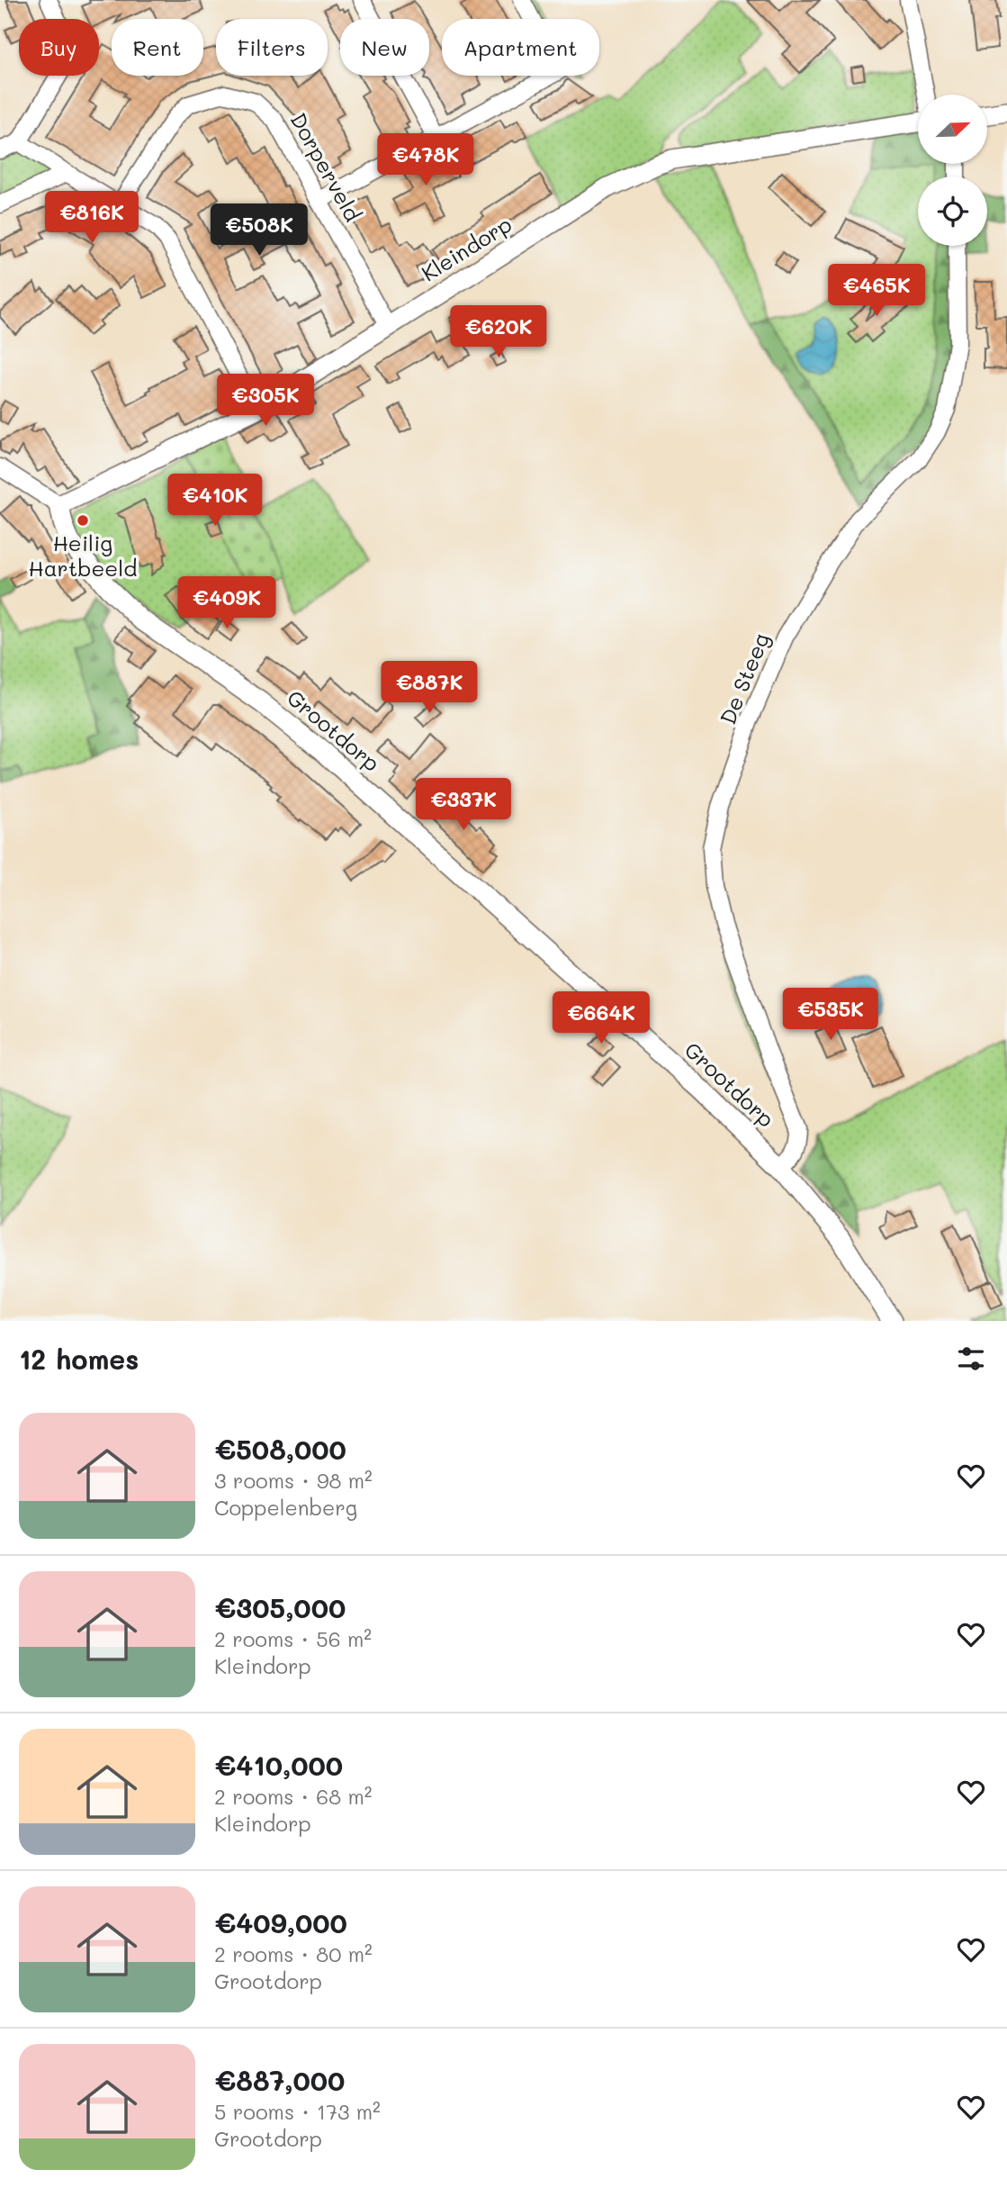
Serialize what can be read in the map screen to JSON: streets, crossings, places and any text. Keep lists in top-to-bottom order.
{
  "streets": {
    "street": [
      "Dorperveld",
      "Kleindorp",
      "De Steeg",
      "Grootdorp"
    ]
  },
  "crossings": [
    ["Dorperveld", "Kleindorp"],
    ["Kleindorp", "Grootdorp"],
    ["De Steeg", "Grootdorp"]
  ],
  "places": ["Heilig Hartbeeld"],
  "north": "top right",
  "page": {
    "chip": [
      "Buy",
      "Rent",
      "Filters",
      "New",
      "Apartment"
    ],
    "price": [
      "€478K",
      "€816K",
      "€508K",
      "€465K",
      "€620K",
      "€305K",
      "€410K",
      "€409K",
      "€887K",
      "€337K",
      "€535K",
      "€664K"
    ],
    "heading": "12 homes",
    "list": [
      {
        "name": "€508,000",
        "note": "3 rooms · 98 m² · Coppelenberg"
      },
      {
        "name": "€305,000",
        "note": "2 rooms · 56 m² · Kleindorp"
      },
      {
        "name": "€410,000",
        "note": "2 rooms · 68 m² · Kleindorp"
      },
      {
        "name": "€409,000",
        "note": "2 rooms · 80 m² · Grootdorp"
      },
      {
        "name": "€887,000",
        "note": "5 rooms · 173 m² · Grootdorp"
      }
    ]
  }
}
